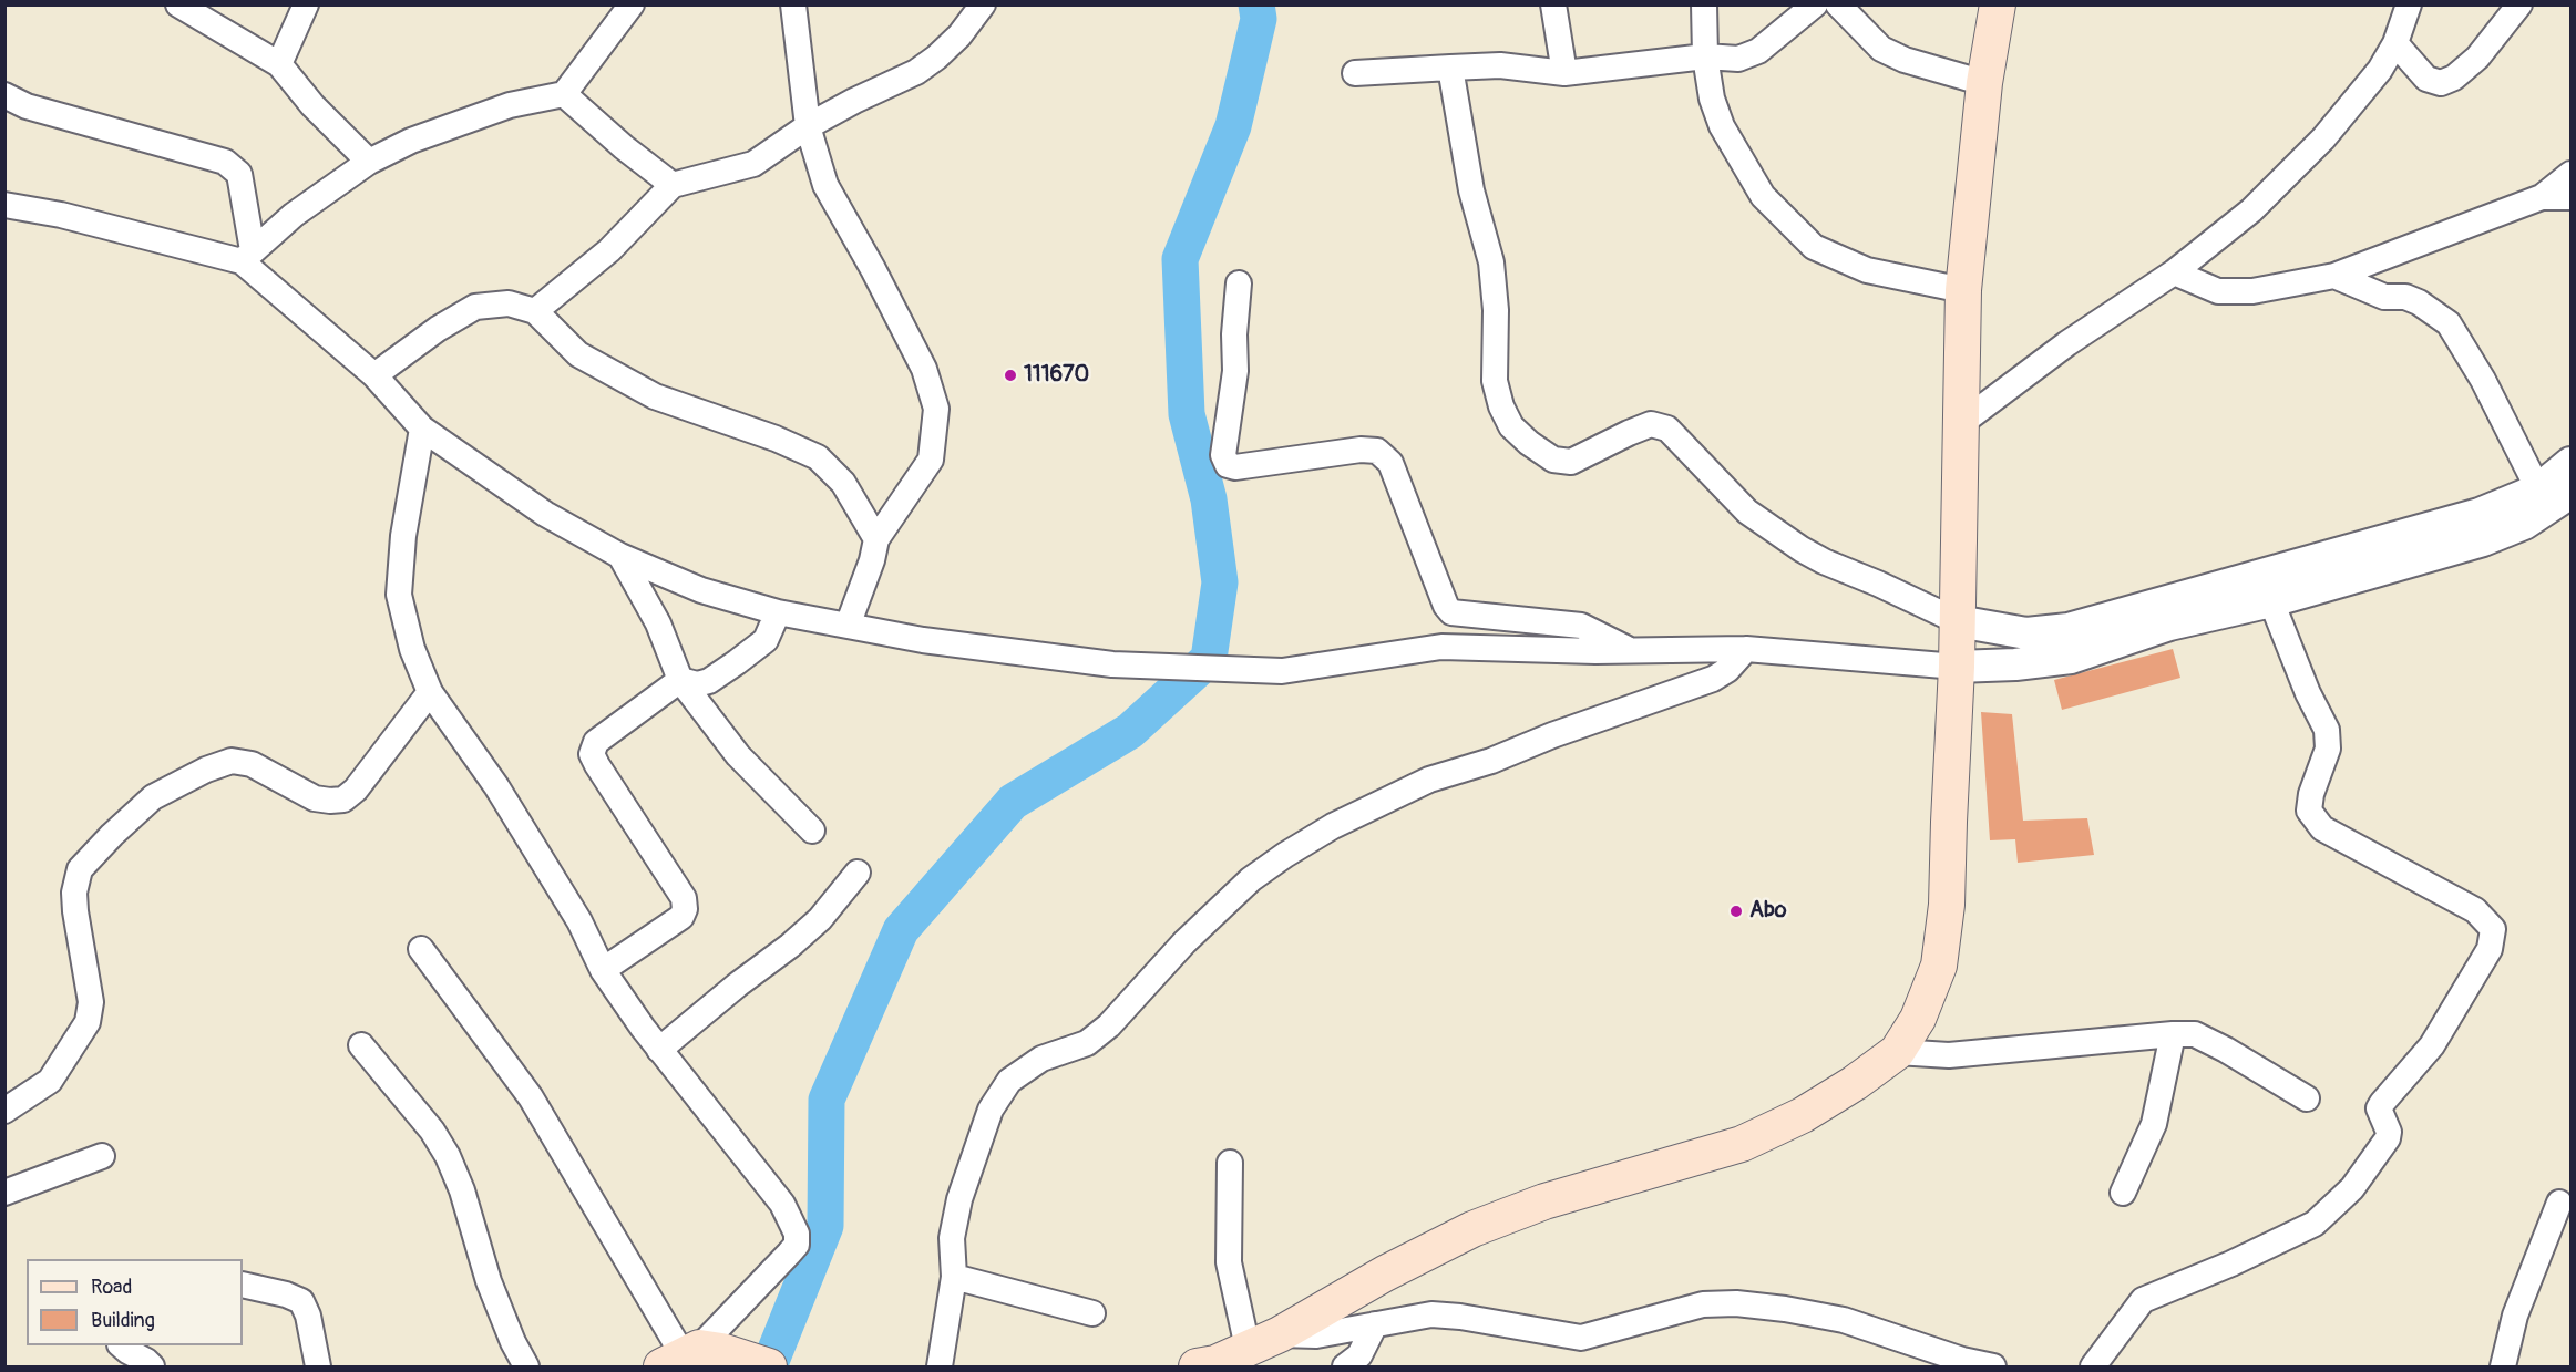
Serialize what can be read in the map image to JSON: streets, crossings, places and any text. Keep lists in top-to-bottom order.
{
  "places": ["111670", "Abo"],
  "legend": ["Road", "Building"]
}
